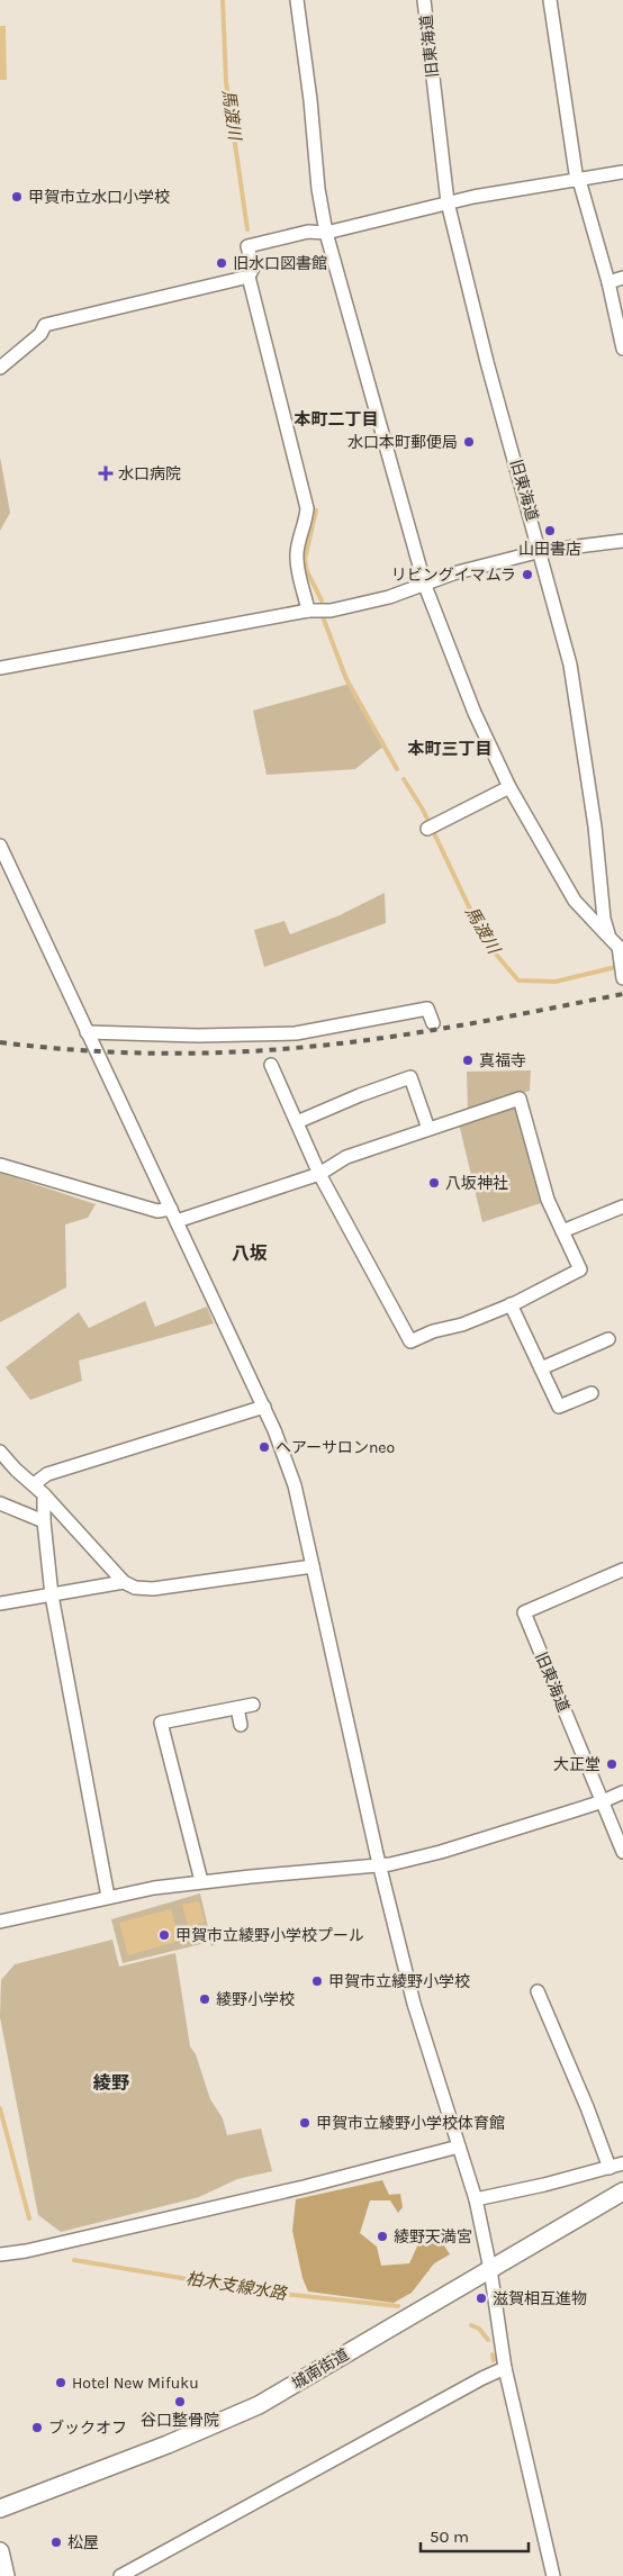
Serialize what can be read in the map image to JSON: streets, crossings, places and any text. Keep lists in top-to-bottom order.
{
  "streets": {
    "street": ["旧東海道", "城南街道"]
  },
  "districts": [
    "本町二丁目",
    "本町三丁目",
    "八坂",
    "綾野"
  ],
  "water": ["馬渡川", "柏木支線水路"],
  "places": {
    "other": [
      "甲賀市立水口小学校",
      "旧水口図書館",
      "水口本町郵便局",
      "山田書店",
      "リビングイマムラ",
      "真福寺",
      "八坂神社",
      "ヘアーサロンneo",
      "大正堂",
      "甲賀市立綾野小学校プール",
      "甲賀市立綾野小学校",
      "綾野小学校",
      "甲賀市立綾野小学校体育館",
      "綾野天満宮",
      "滋賀相互進物",
      "Hotel New Mifuku",
      "谷口整骨院",
      "ブックオフ",
      "松屋"
    ],
    "health": ["水口病院"]
  },
  "scale_bar": "50 m"
}
